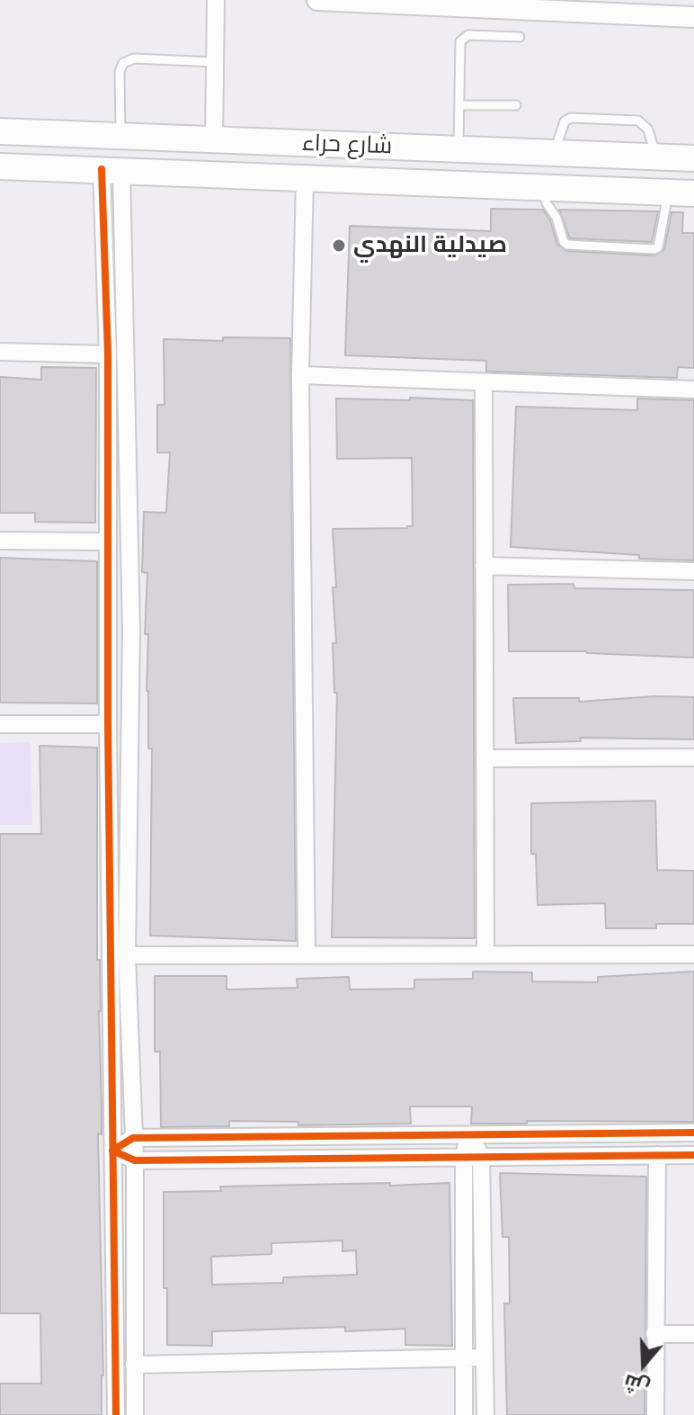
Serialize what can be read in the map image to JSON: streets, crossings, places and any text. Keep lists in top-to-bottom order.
{
  "streets": {
    "main road": ["شارع حراء"]
  },
  "places": ["صيدلية النهدي"],
  "north": "bottom"
}
